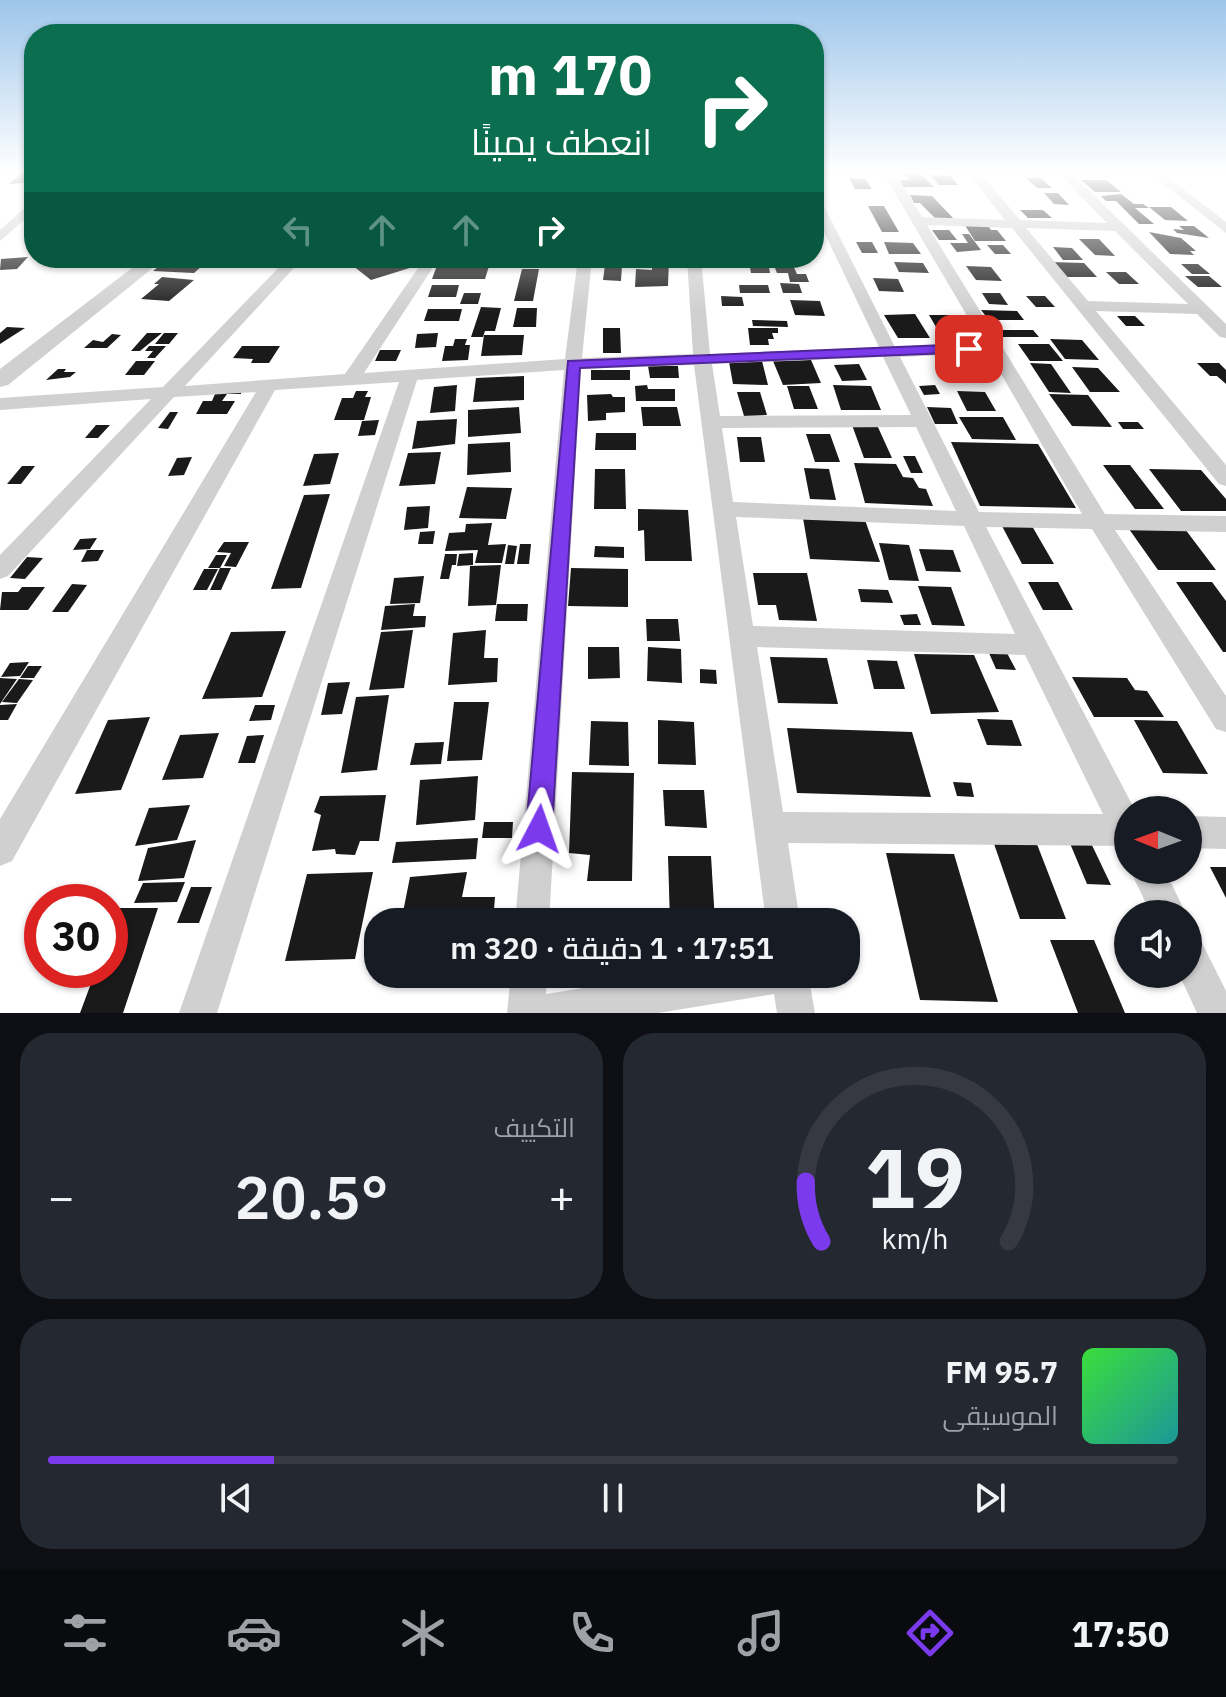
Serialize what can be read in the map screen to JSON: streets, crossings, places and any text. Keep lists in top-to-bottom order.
{
  "north": "left",
  "page": {
    "turn": ["170 m", "انعطف يمينًا"],
    "limit": "30",
    "trip": "17:51 · 1 دقيقة · 320 m",
    "tile": "التكييف",
    "heat": ["−", "20.5°", "+"],
    "song": ["95.7 FM", "الموسيقى"],
    "tabs": "17:50",
    "gauge": ["19", "km/h"]
  }
}
